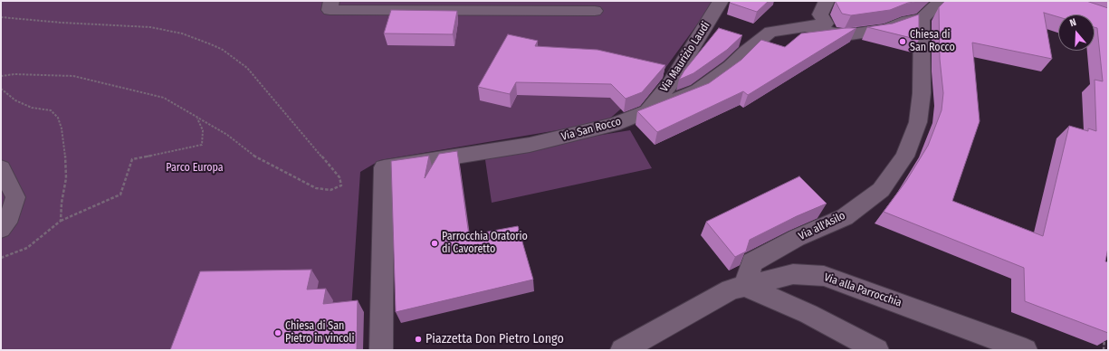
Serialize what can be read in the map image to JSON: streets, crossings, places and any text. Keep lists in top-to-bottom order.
{
  "streets": {
    "street": [
      "Via Maurizio Laudi",
      "Via San Rocco",
      "Via all'Asilo",
      "Via alla Parrocchia"
    ]
  },
  "crossings": [
    ["Via Maurizio Laudi", "Via San Rocco"],
    ["Via San Rocco", "Via all'Asilo"],
    ["Via all'Asilo", "Via alla Parrocchia"]
  ],
  "parks": ["Parco Europa"],
  "places": [
    "Chiesa di San Rocco",
    "Parrocchia Oratorio di Cavoretto",
    "Chiesa di San Pietro in vincoli",
    "Piazzetta Don Pietro Longo"
  ],
  "north": "top"
}
